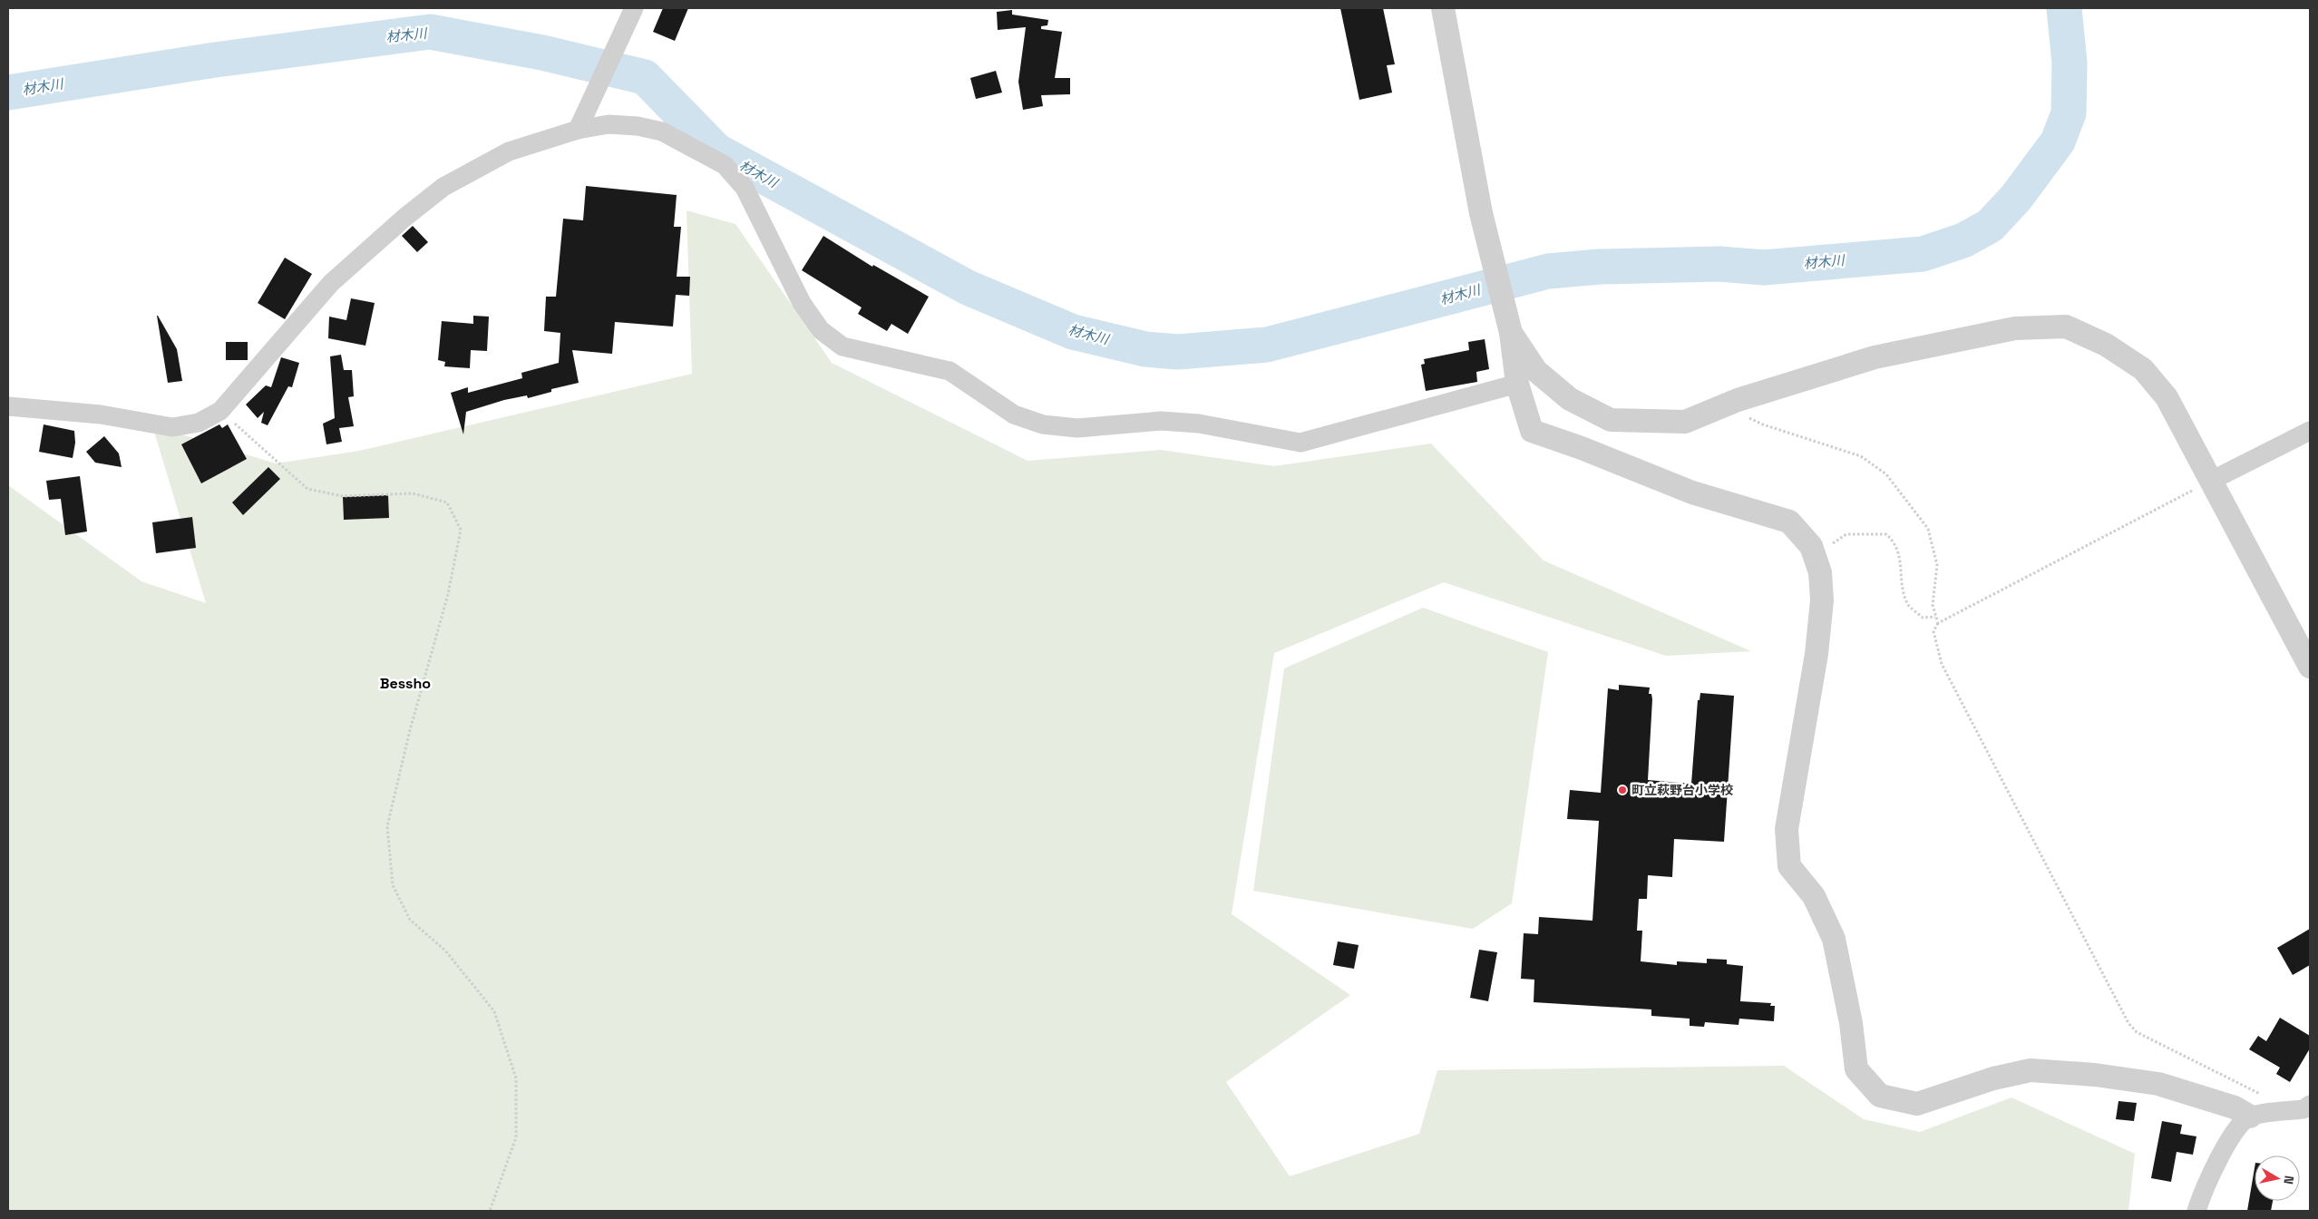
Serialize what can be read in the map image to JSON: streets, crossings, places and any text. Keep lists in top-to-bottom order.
{
  "districts": ["Bessho"],
  "water": ["材木川"],
  "places": ["町立萩野台小学校"],
  "north": "right"
}
